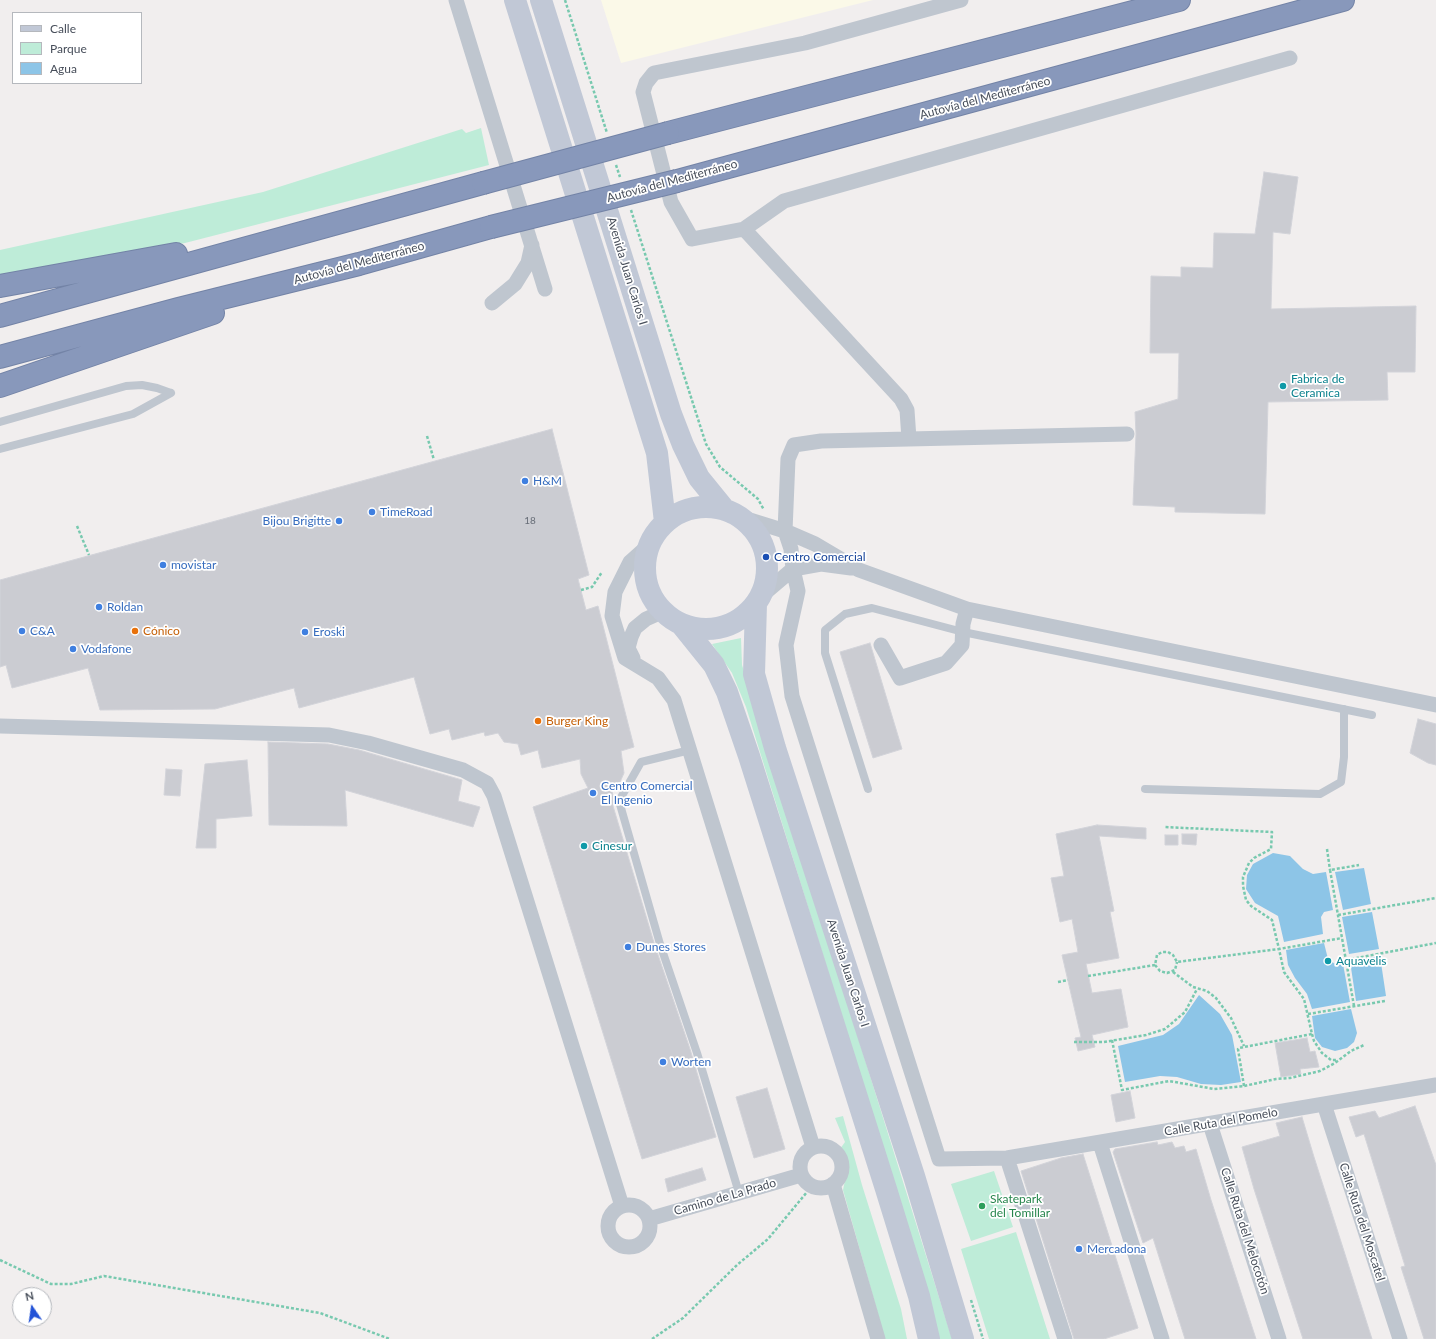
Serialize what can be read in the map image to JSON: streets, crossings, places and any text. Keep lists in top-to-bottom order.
{
  "streets": {
    "highway": ["Autovía del Mediterráneo"],
    "street": [
      "Avenida Juan Carlos I",
      "Calle Ruta del Pomelo",
      "Camino de La Prado",
      "Calle Ruta del Moscatel",
      "Calle Ruta del Melocotón"
    ]
  },
  "crossings": [
    ["Calle Ruta del Pomelo", "Calle Ruta del Moscatel"],
    ["Calle Ruta del Pomelo", "Calle Ruta del Melocotón"]
  ],
  "places": [
    "Fabrica de Ceramica",
    "H&M",
    "TimeRoad",
    "Bijou Brigitte",
    "Centro Comercial",
    "movistar",
    "Roldan",
    "C&A",
    "Cónico",
    "Eroski",
    "Vodafone",
    "Burger King",
    "Centro Comercial El Ingenio",
    "Cinesur",
    "Dunes Stores",
    "Aquavelis",
    "Worten",
    "Skatepark del Tomillar",
    "Mercadona"
  ],
  "house_numbers": ["18"],
  "legend": ["Calle", "Parque", "Agua"],
  "north": "top"
}
